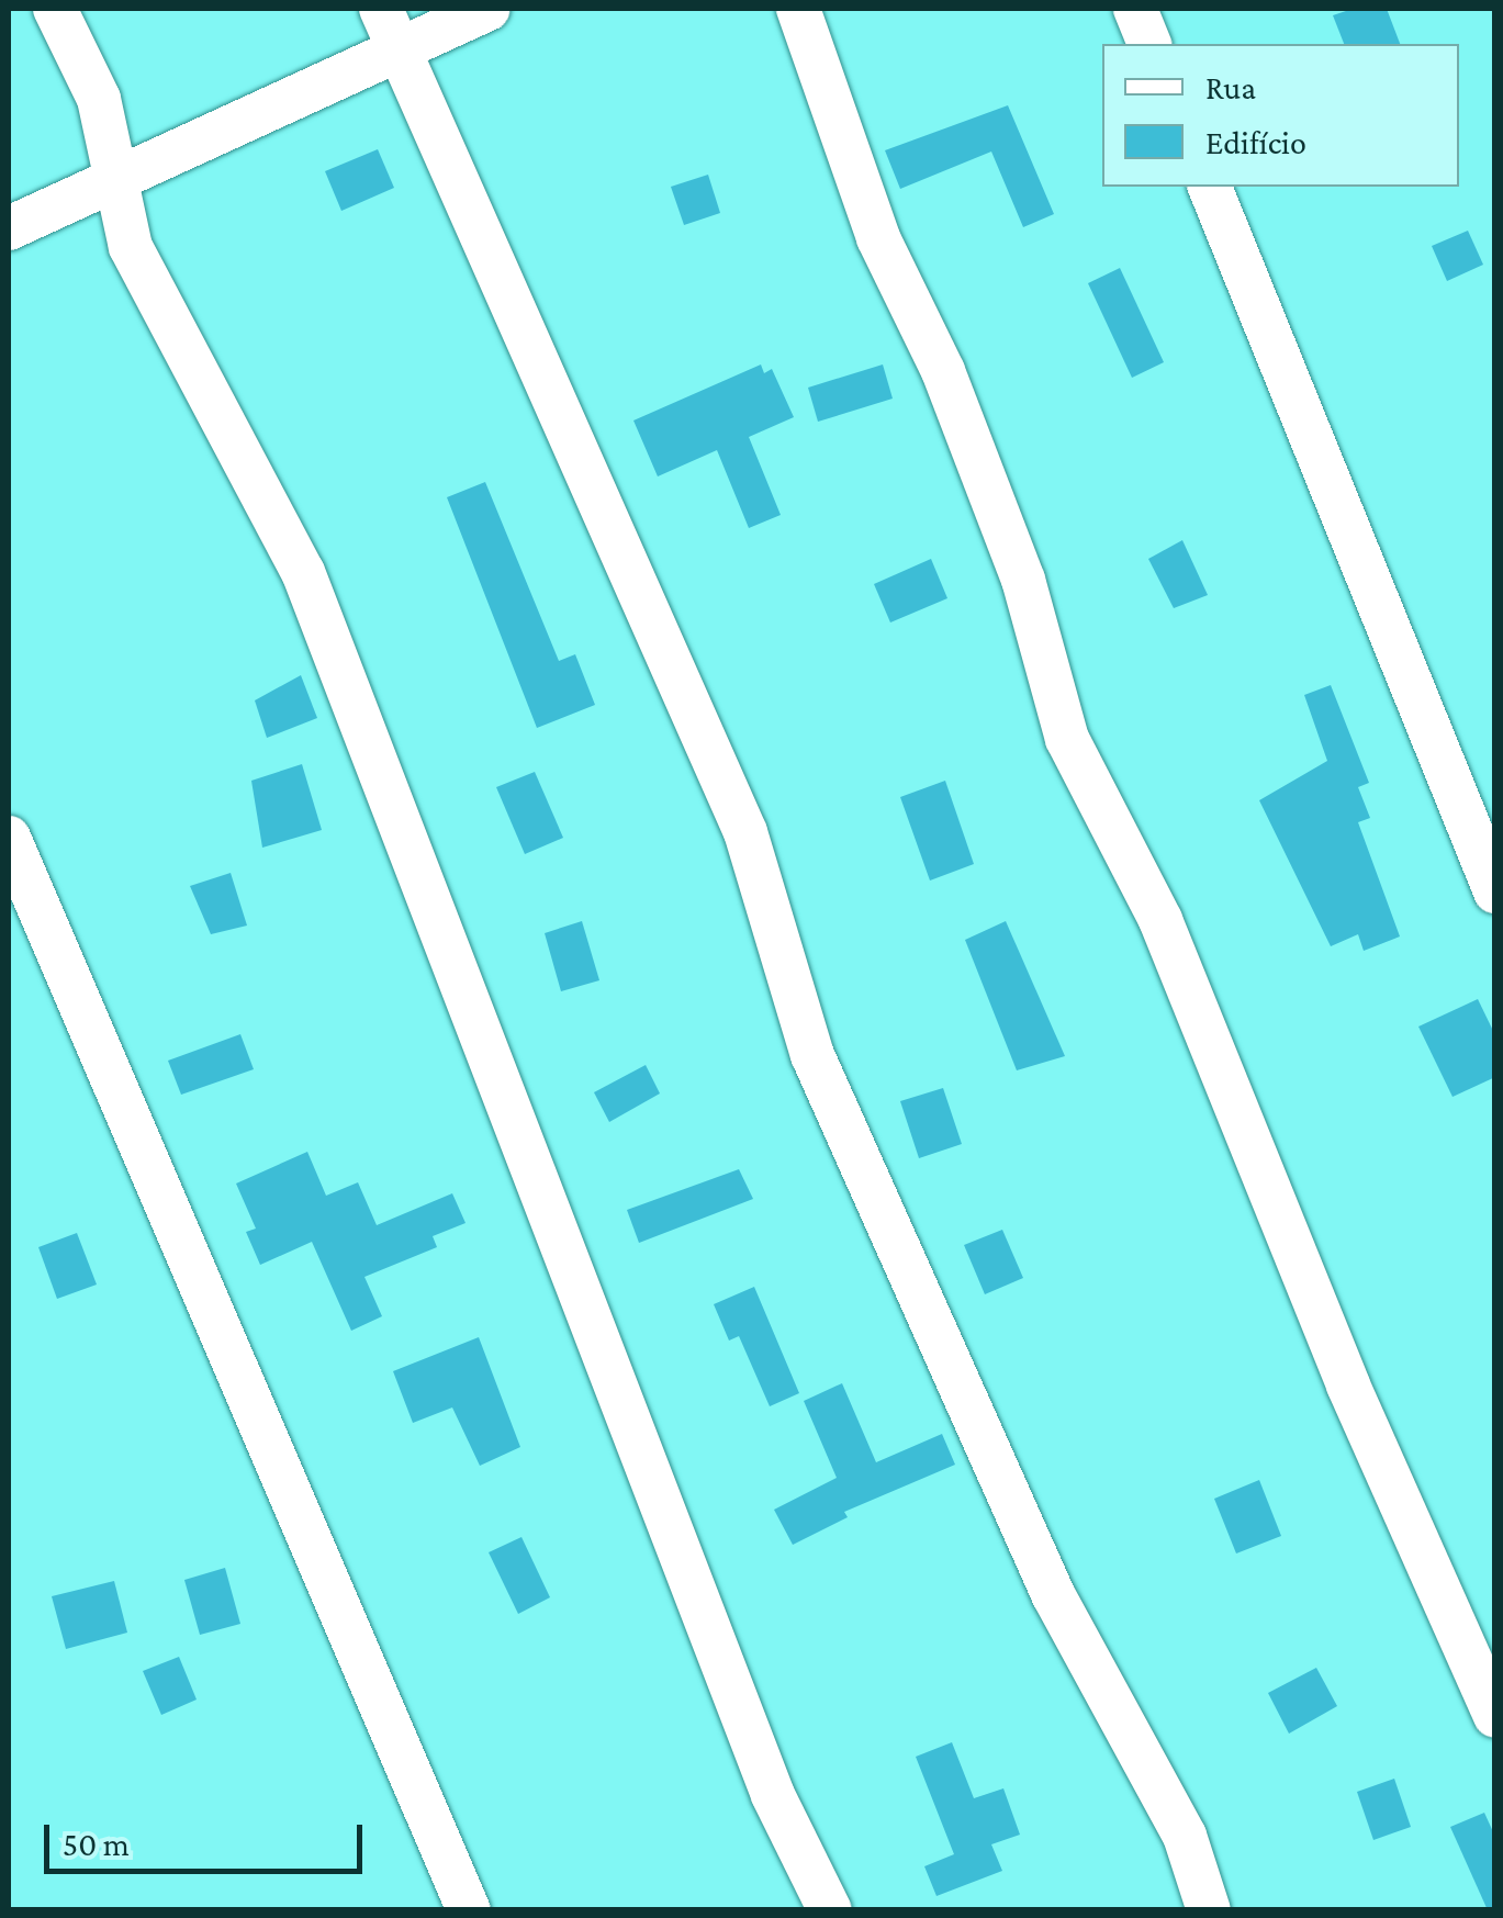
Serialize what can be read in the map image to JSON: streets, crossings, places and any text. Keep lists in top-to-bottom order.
{
  "legend": ["Rua", "Edifício"],
  "scale_bar": "50 m"
}
